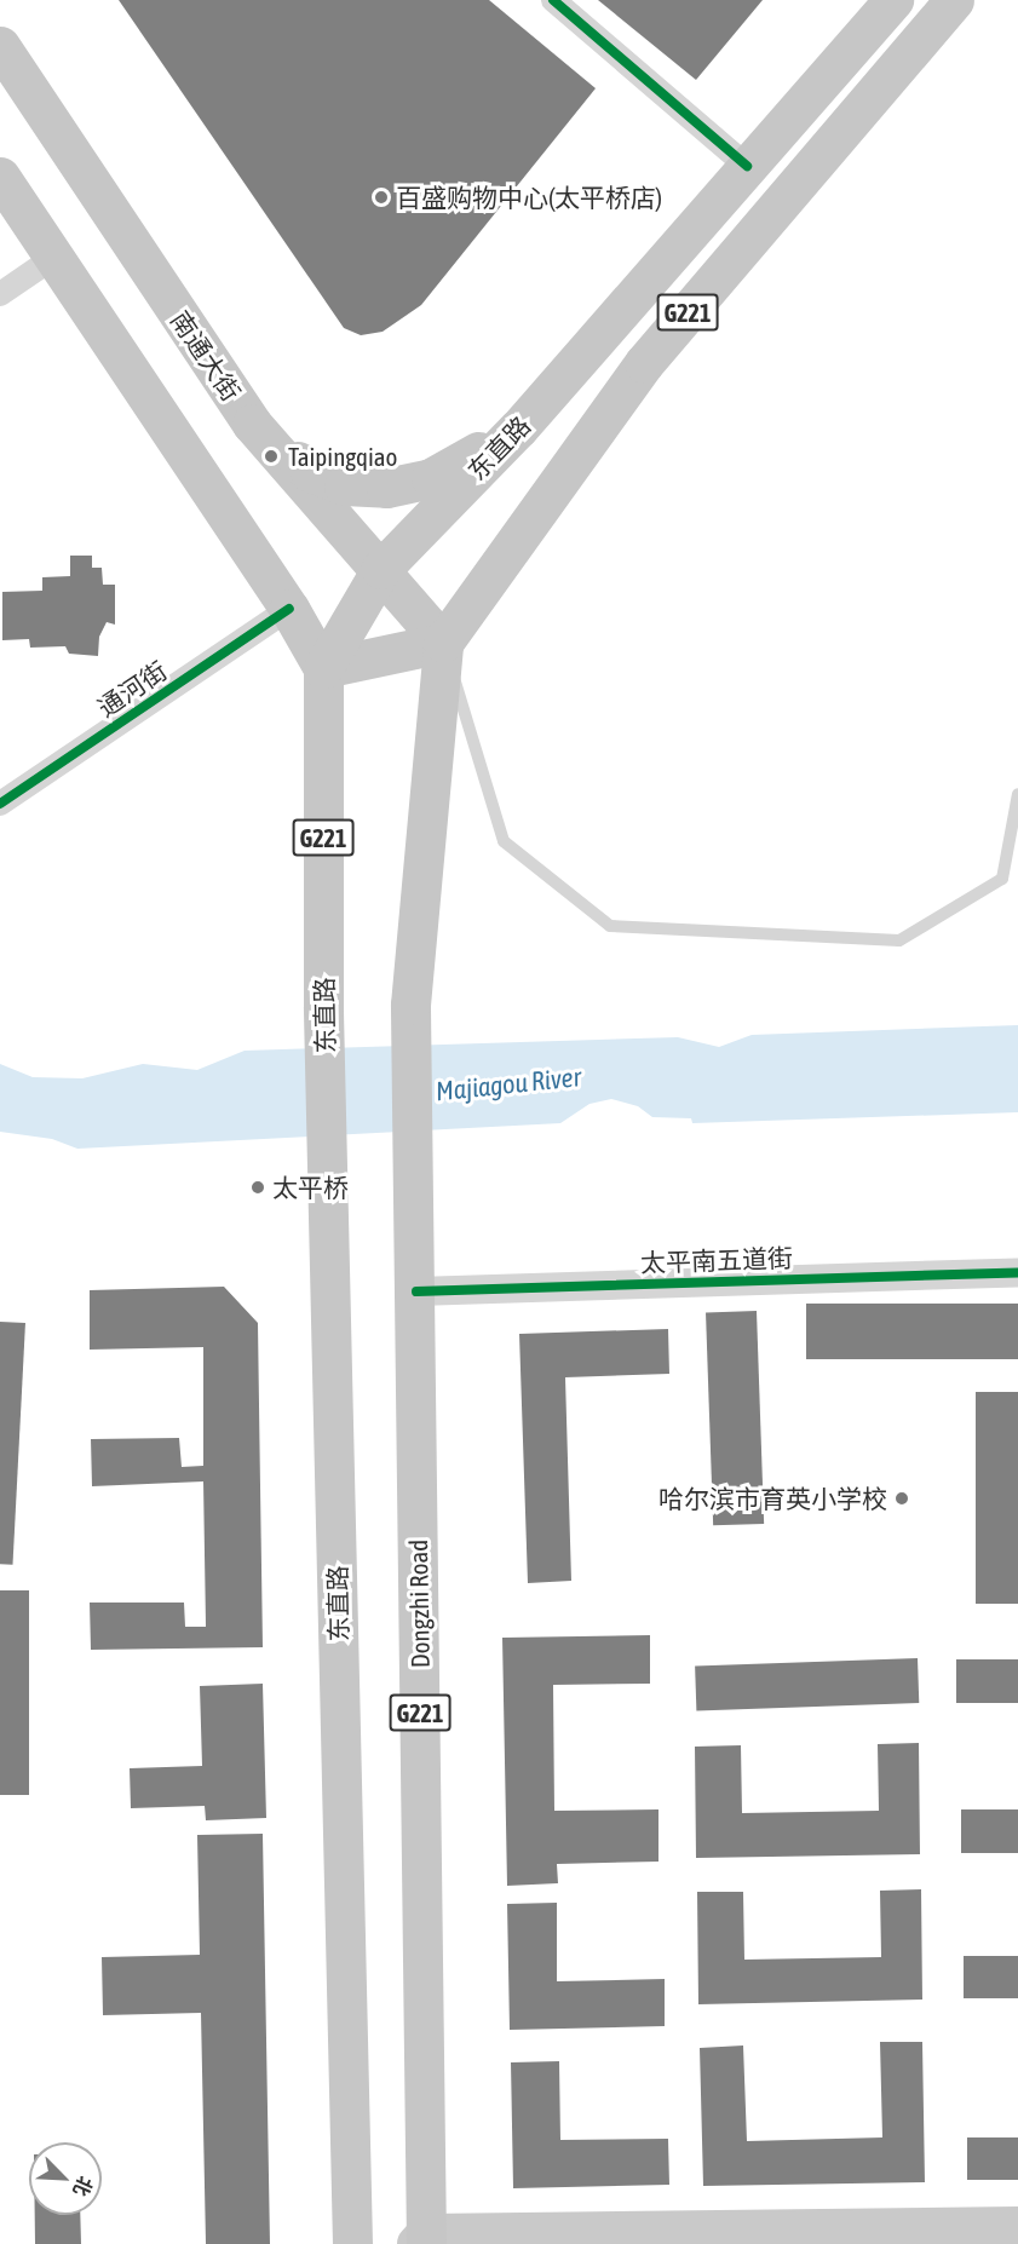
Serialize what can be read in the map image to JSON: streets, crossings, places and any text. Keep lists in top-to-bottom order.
{
  "streets": {
    "highway": [
      "G221",
      "南通大街",
      "东直路",
      "Dongzhi Road"
    ],
    "street": ["通河街", "太平南五道街"]
  },
  "crossings": [
    ["G221", "南通大街"],
    ["G221", "Dongzhi Road"],
    ["南通大街", "东直路"],
    ["南通大街", "Dongzhi Road"],
    ["太平南五道街", "Dongzhi Road"]
  ],
  "water": ["Majiagou River"],
  "places": [
    "百盛购物中心(太平桥店)",
    "Taipingqiao",
    "太平桥",
    "哈尔滨市育英小学校"
  ],
  "north": "bottom right"
}
